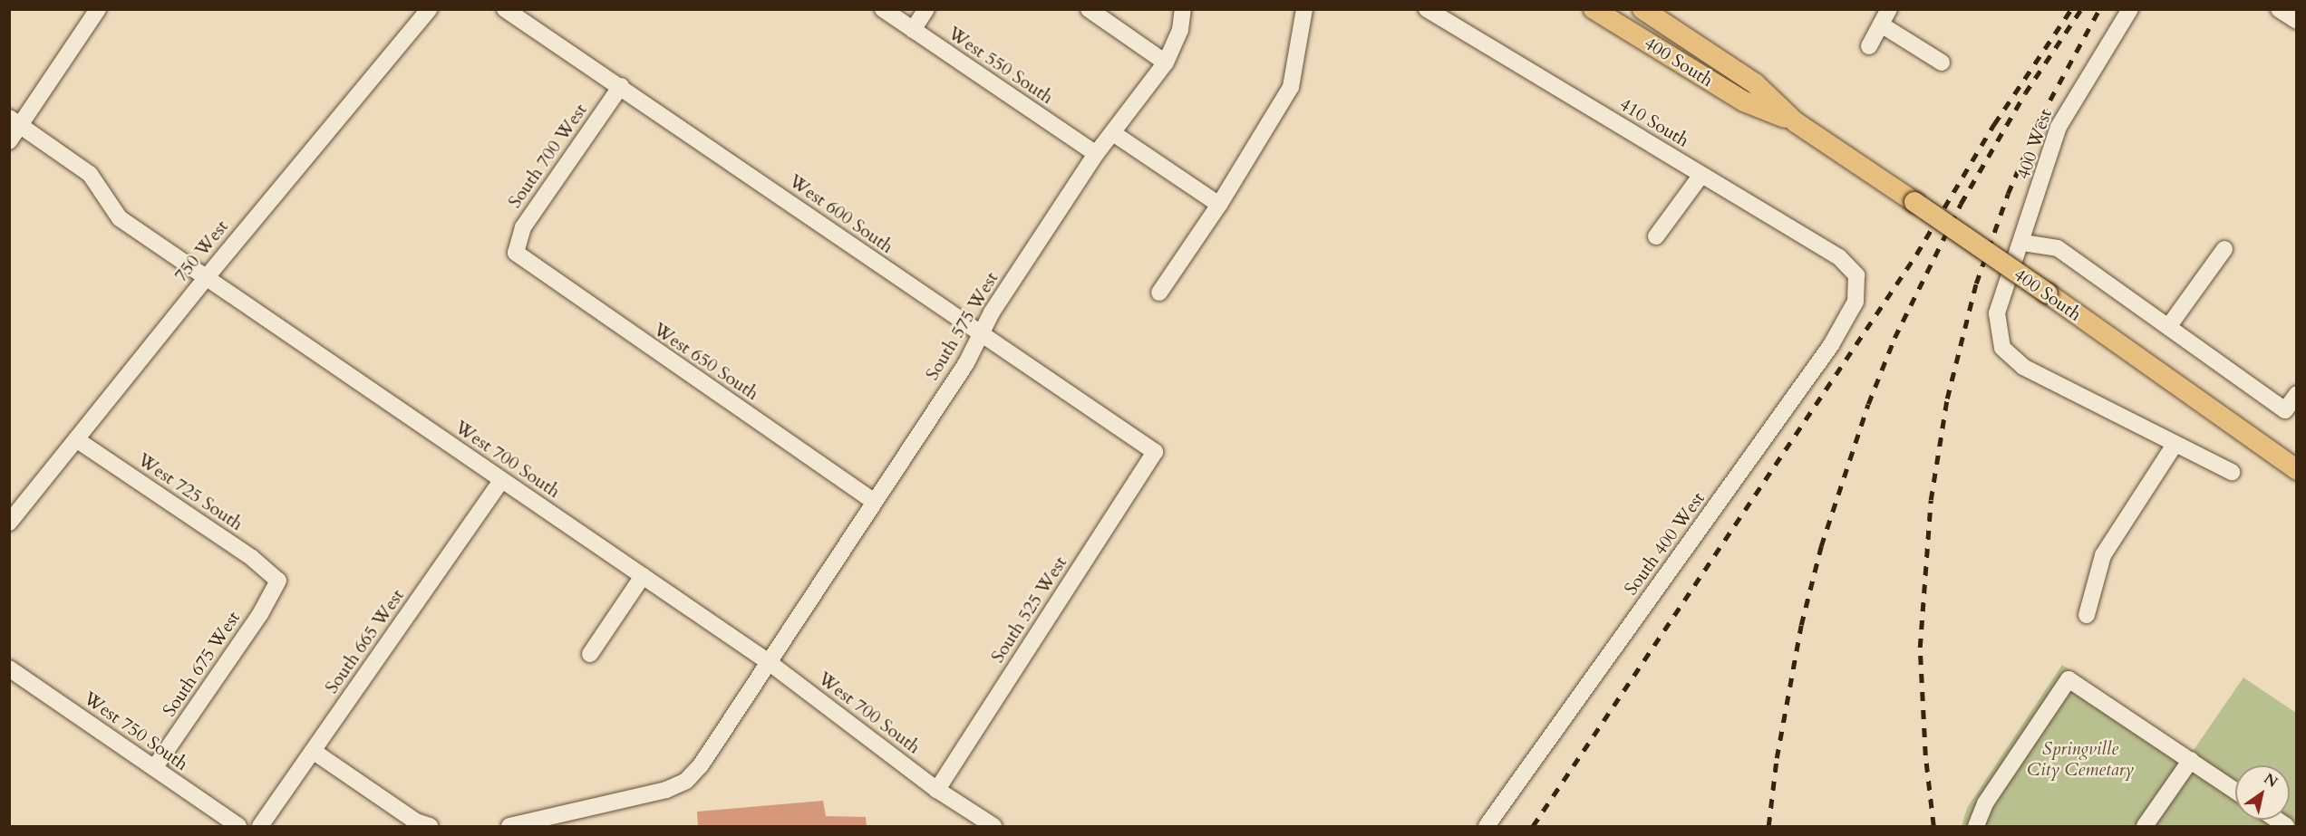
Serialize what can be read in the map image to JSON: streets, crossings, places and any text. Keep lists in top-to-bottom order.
{
  "streets": {
    "main road": ["400 South"],
    "street": [
      "West 550 South",
      "410 South",
      "400 West",
      "South 700 West",
      "West 600 South",
      "750 West",
      "South 575 West",
      "West 650 South",
      "West 700 South",
      "West 725 South",
      "South 400 West",
      "South 525 West",
      "South 665 West",
      "South 675 West",
      "West 750 South"
    ]
  },
  "crossings": [
    ["400 South", "400 West"],
    ["West 550 South", "South 575 West"],
    ["410 South", "South 400 West"],
    ["South 700 West", "West 600 South"],
    ["South 700 West", "West 650 South"],
    ["West 600 South", "South 575 West"],
    ["West 600 South", "South 525 West"],
    ["750 West", "West 700 South"],
    ["750 West", "West 725 South"],
    ["South 575 West", "West 650 South"],
    ["South 575 West", "West 700 South"],
    ["West 700 South", "South 525 West"],
    ["West 700 South", "South 665 West"],
    ["West 725 South", "South 675 West"],
    ["South 675 West", "West 750 South"]
  ],
  "parks": ["Springville City Cemetary"],
  "north": "top right"
}
